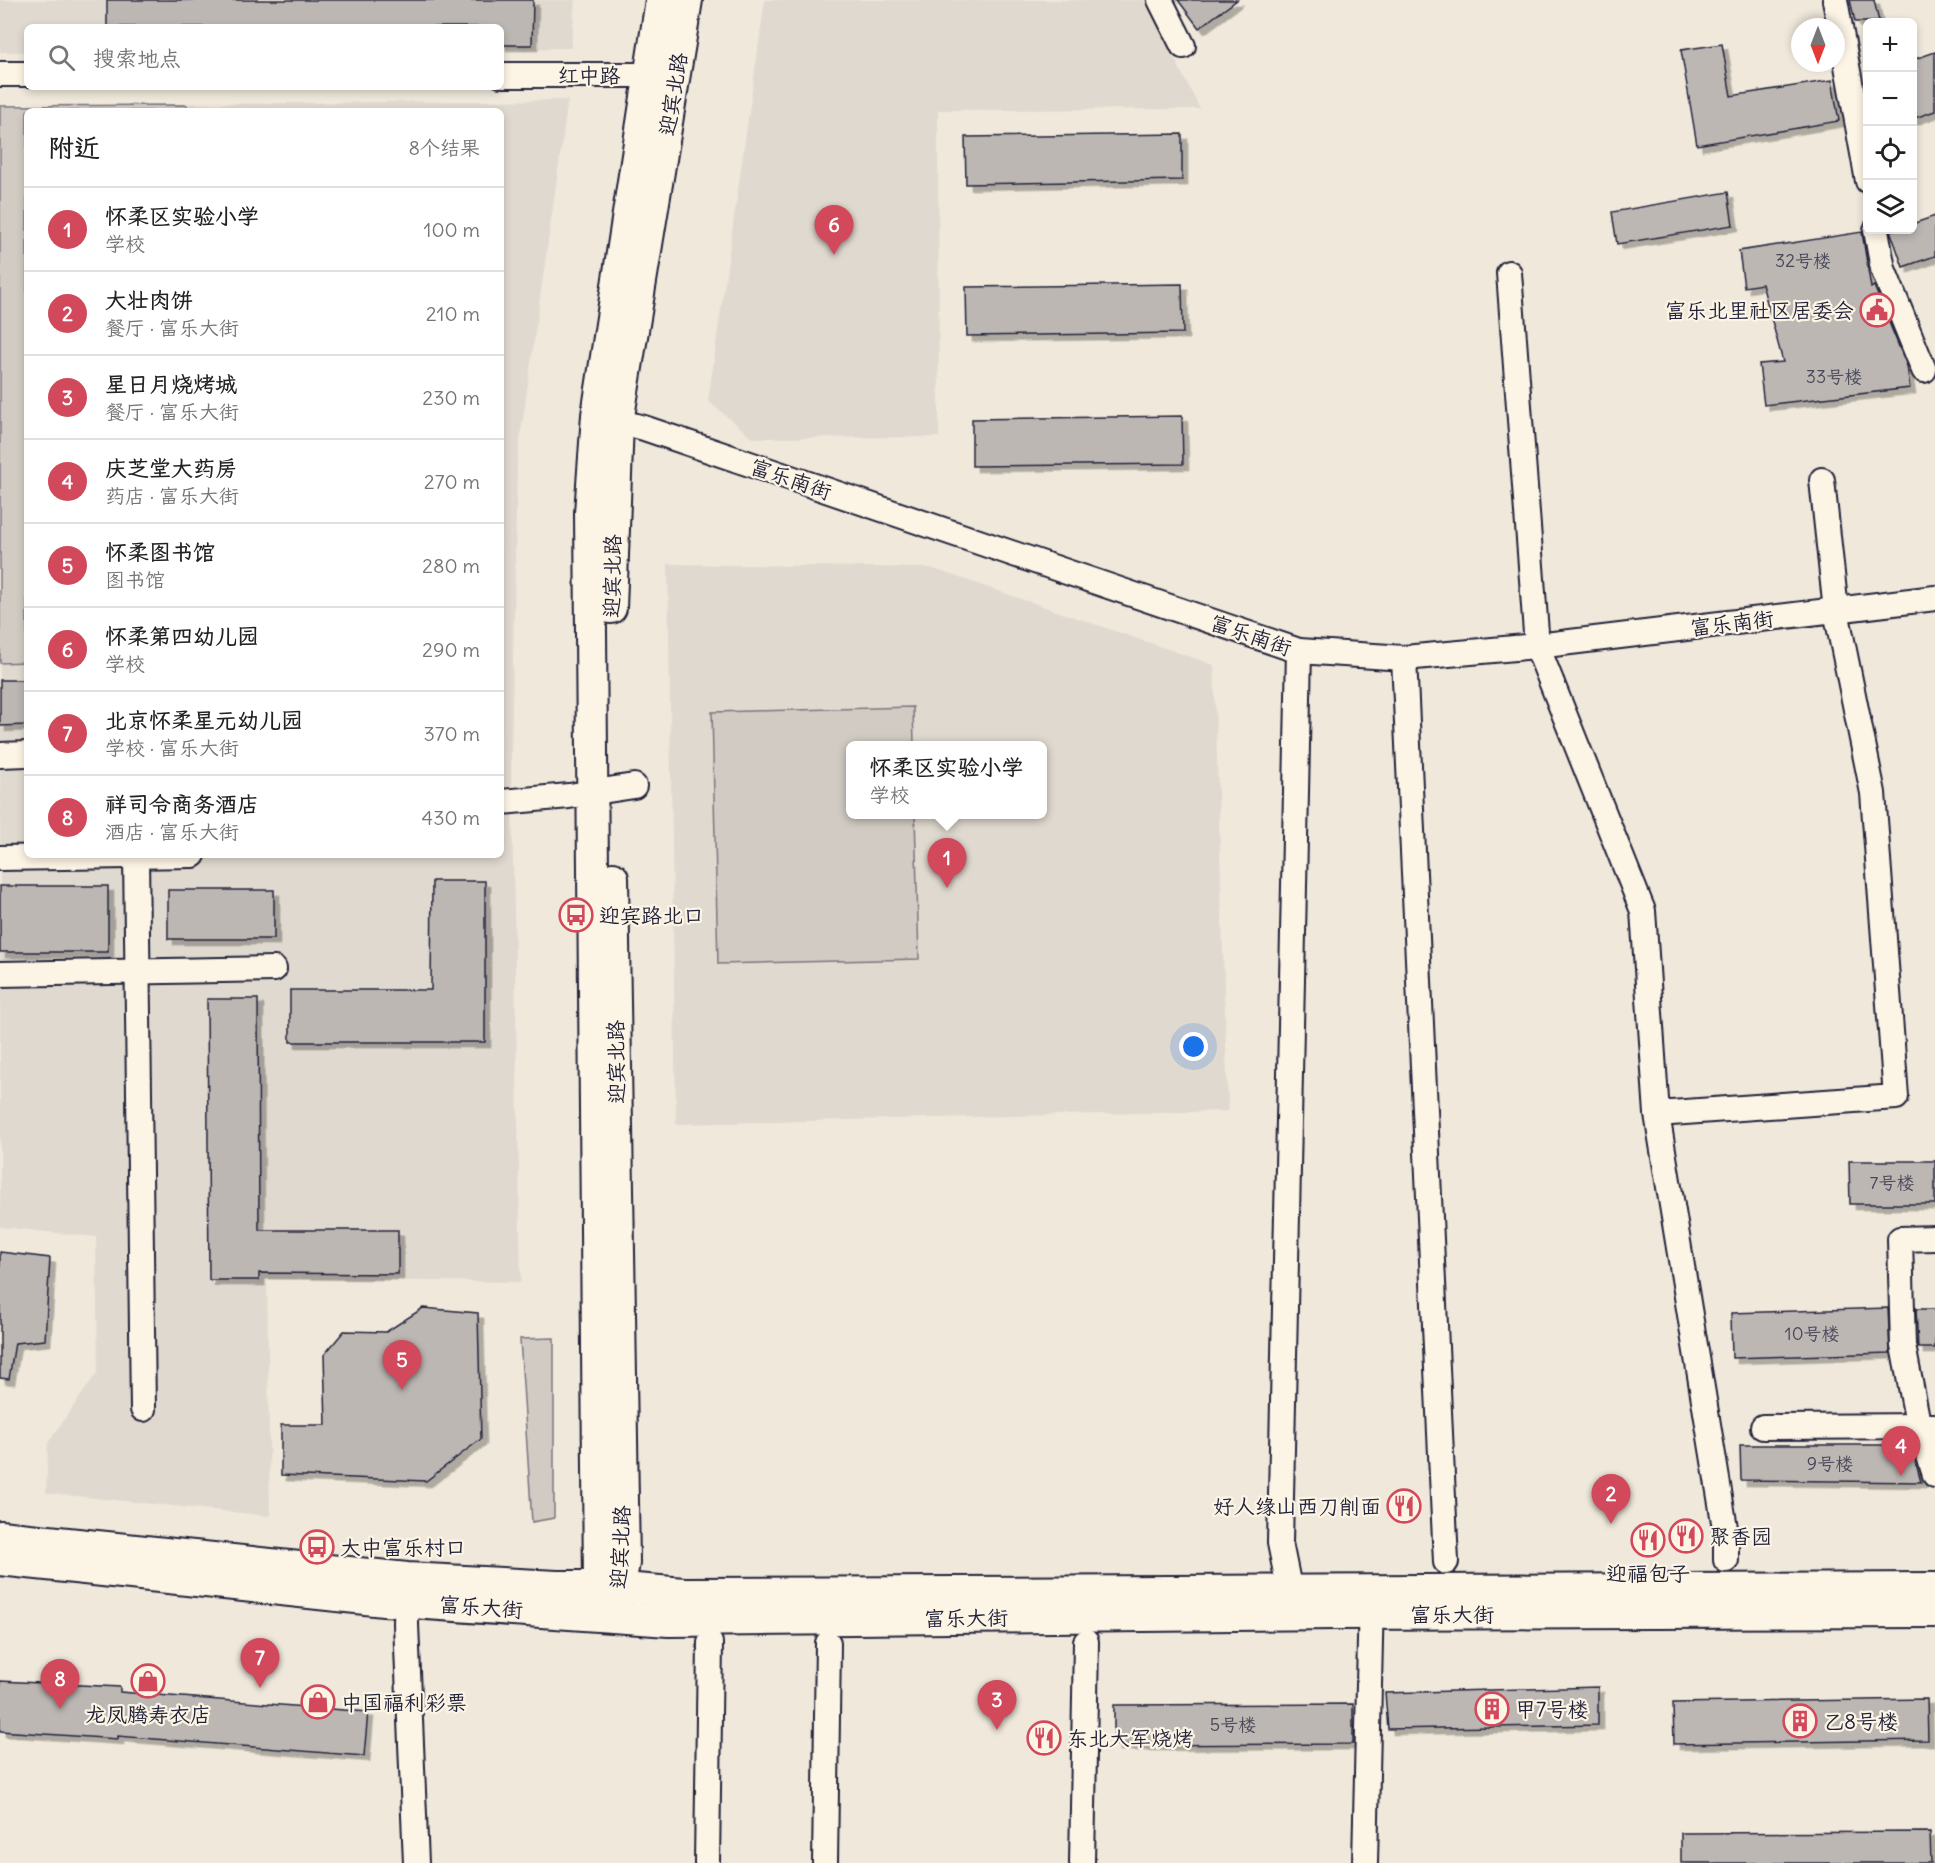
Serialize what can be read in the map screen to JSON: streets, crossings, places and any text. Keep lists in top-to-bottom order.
{
  "streets": {
    "main road": ["迎宾北路", "富乐大街"],
    "street": ["红中路", "富乐南街"]
  },
  "crossings": [
    ["红中路", "迎宾北路"],
    ["迎宾北路", "富乐南街"],
    ["迎宾北路", "富乐大街"]
  ],
  "places": {
    "public building": ["富乐北里社区居委会"],
    "bus stop": ["迎宾路北口", "大中富乐村口"],
    "restaurant": [
      "好人缘山西刀削面",
      "聚香园",
      "迎福包子",
      "东北大军烧烤"
    ],
    "shop": ["龙凤腾寿衣店", "中国福利彩票"],
    "building": ["甲7号楼", "乙8号楼"]
  },
  "house_numbers": [
    "32号楼",
    "33号楼",
    "7号楼",
    "10号楼",
    "9号楼",
    "5号楼"
  ],
  "north": "bottom",
  "page": {
    "map_buttons": ["+", "−"],
    "search": "搜索地点",
    "heading": ["附近", "8个结果"],
    "list": [
      {
        "mark": "1",
        "name": "怀柔区实验小学",
        "note": "学校",
        "value": "100 m"
      },
      {
        "mark": "2",
        "name": "大壮肉饼",
        "note": "餐厅 · 富乐大街",
        "value": "210 m"
      },
      {
        "mark": "3",
        "name": "星日月烧烤城",
        "note": "餐厅 · 富乐大街",
        "value": "230 m"
      },
      {
        "mark": "4",
        "name": "庆芝堂大药房",
        "note": "药店 · 富乐大街",
        "value": "270 m"
      },
      {
        "mark": "5",
        "name": "怀柔图书馆",
        "note": "图书馆",
        "value": "280 m"
      },
      {
        "mark": "6",
        "name": "怀柔第四幼儿园",
        "note": "学校",
        "value": "290 m"
      },
      {
        "mark": "7",
        "name": "北京怀柔星元幼儿园",
        "note": "学校 · 富乐大街",
        "value": "370 m"
      },
      {
        "mark": "8",
        "name": "祥司令商务酒店",
        "note": "酒店 · 富乐大街",
        "value": "430 m"
      }
    ],
    "pins": [
      "6",
      "1",
      "5",
      "4",
      "2",
      "7",
      "8",
      "3"
    ],
    "popup": ["怀柔区实验小学", "学校"]
  }
}
